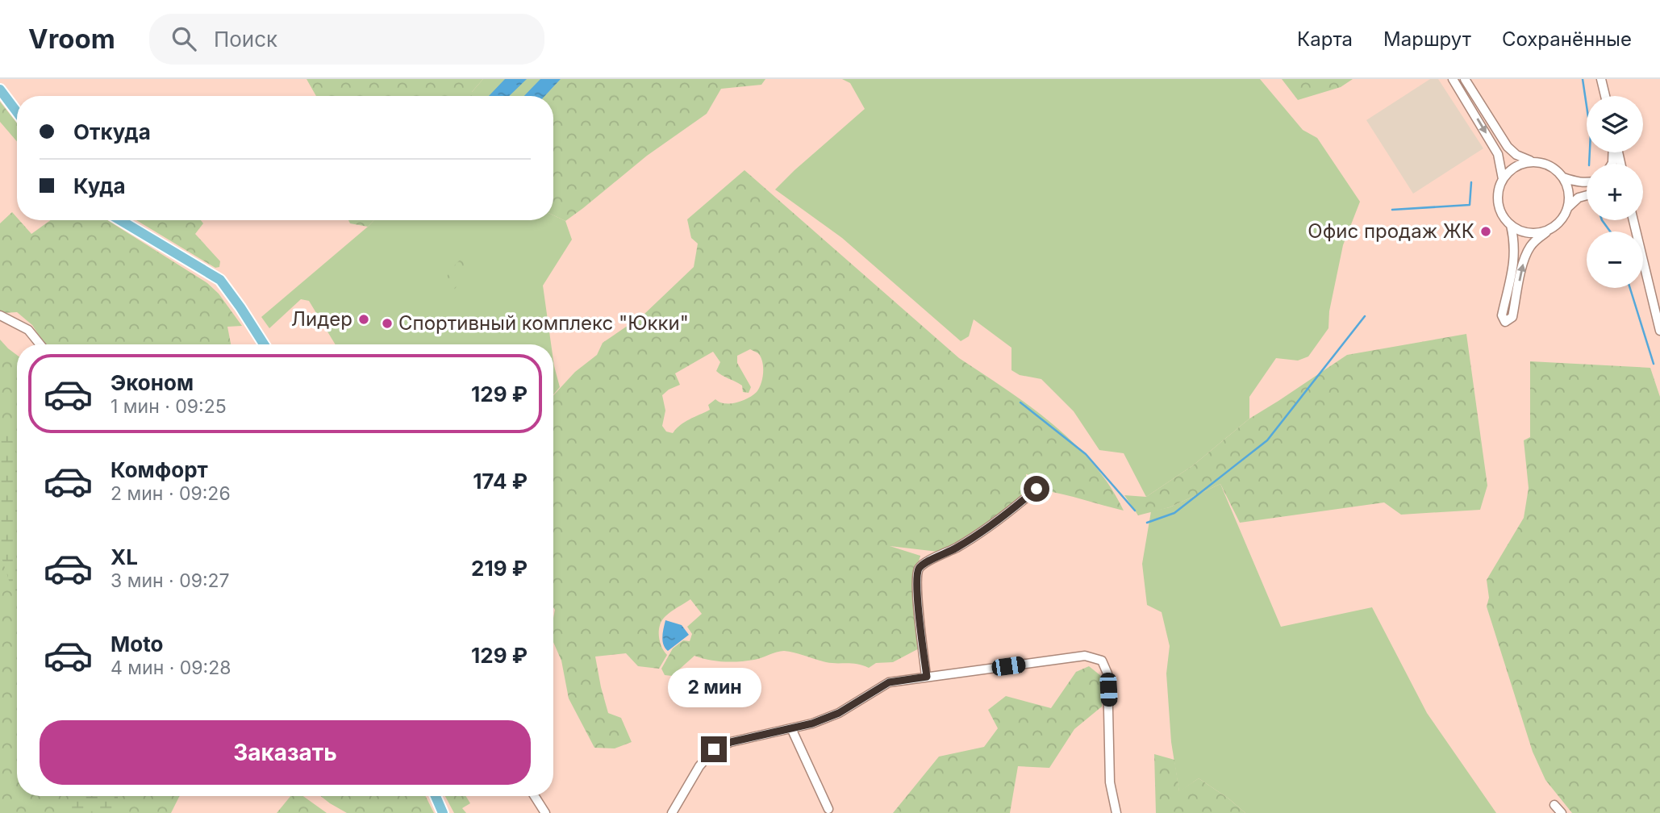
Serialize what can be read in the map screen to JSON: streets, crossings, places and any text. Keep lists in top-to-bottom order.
{
  "places": ["Офис продаж ЖК", "Лидер", "Спортивный комплекс \"Юкки\""],
  "page": {
    "header": "Vroom",
    "search": "Поиск",
    "nav": ["Карта", "Маршрут", "Сохранённые"],
    "map_buttons": ["+", "−"],
    "banner": ["Откуда", "Куда"],
    "list": [
      {
        "name": "Эконом",
        "note": "1 мин · 09:25",
        "value": "129 ₽"
      },
      {
        "name": "Комфорт",
        "note": "2 мин · 09:26",
        "value": "174 ₽"
      },
      {
        "name": "XL",
        "note": "3 мин · 09:27",
        "value": "219 ₽"
      },
      {
        "name": "Moto",
        "note": "4 мин · 09:28",
        "value": "129 ₽"
      }
    ],
    "bubble": "2 мин",
    "buttons": "Заказать"
  }
}
